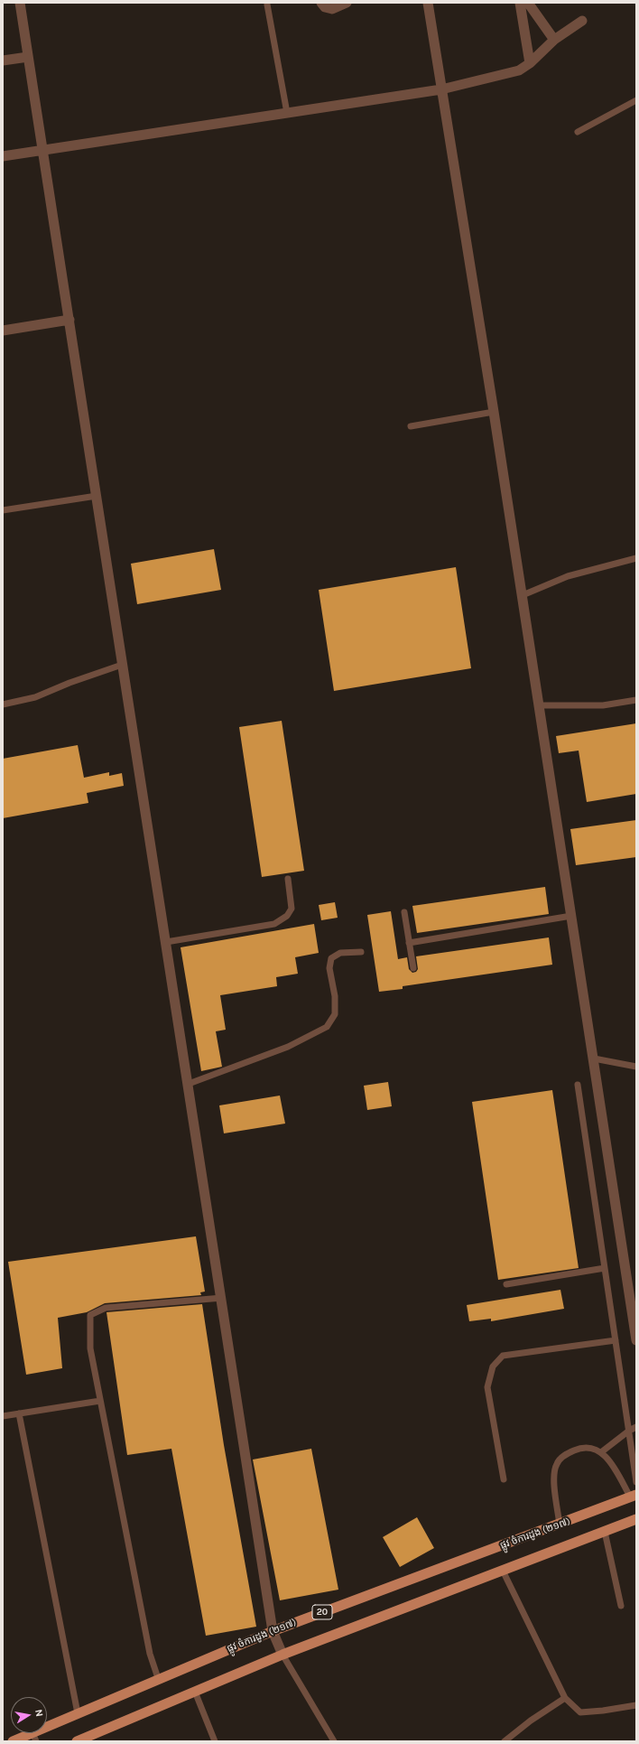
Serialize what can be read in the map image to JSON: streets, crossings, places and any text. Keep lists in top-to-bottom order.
{
  "streets": {
    "main road": ["ផ្លូវ ចំការដូង (២១៧)", "20"]
  },
  "north": "right"
}
